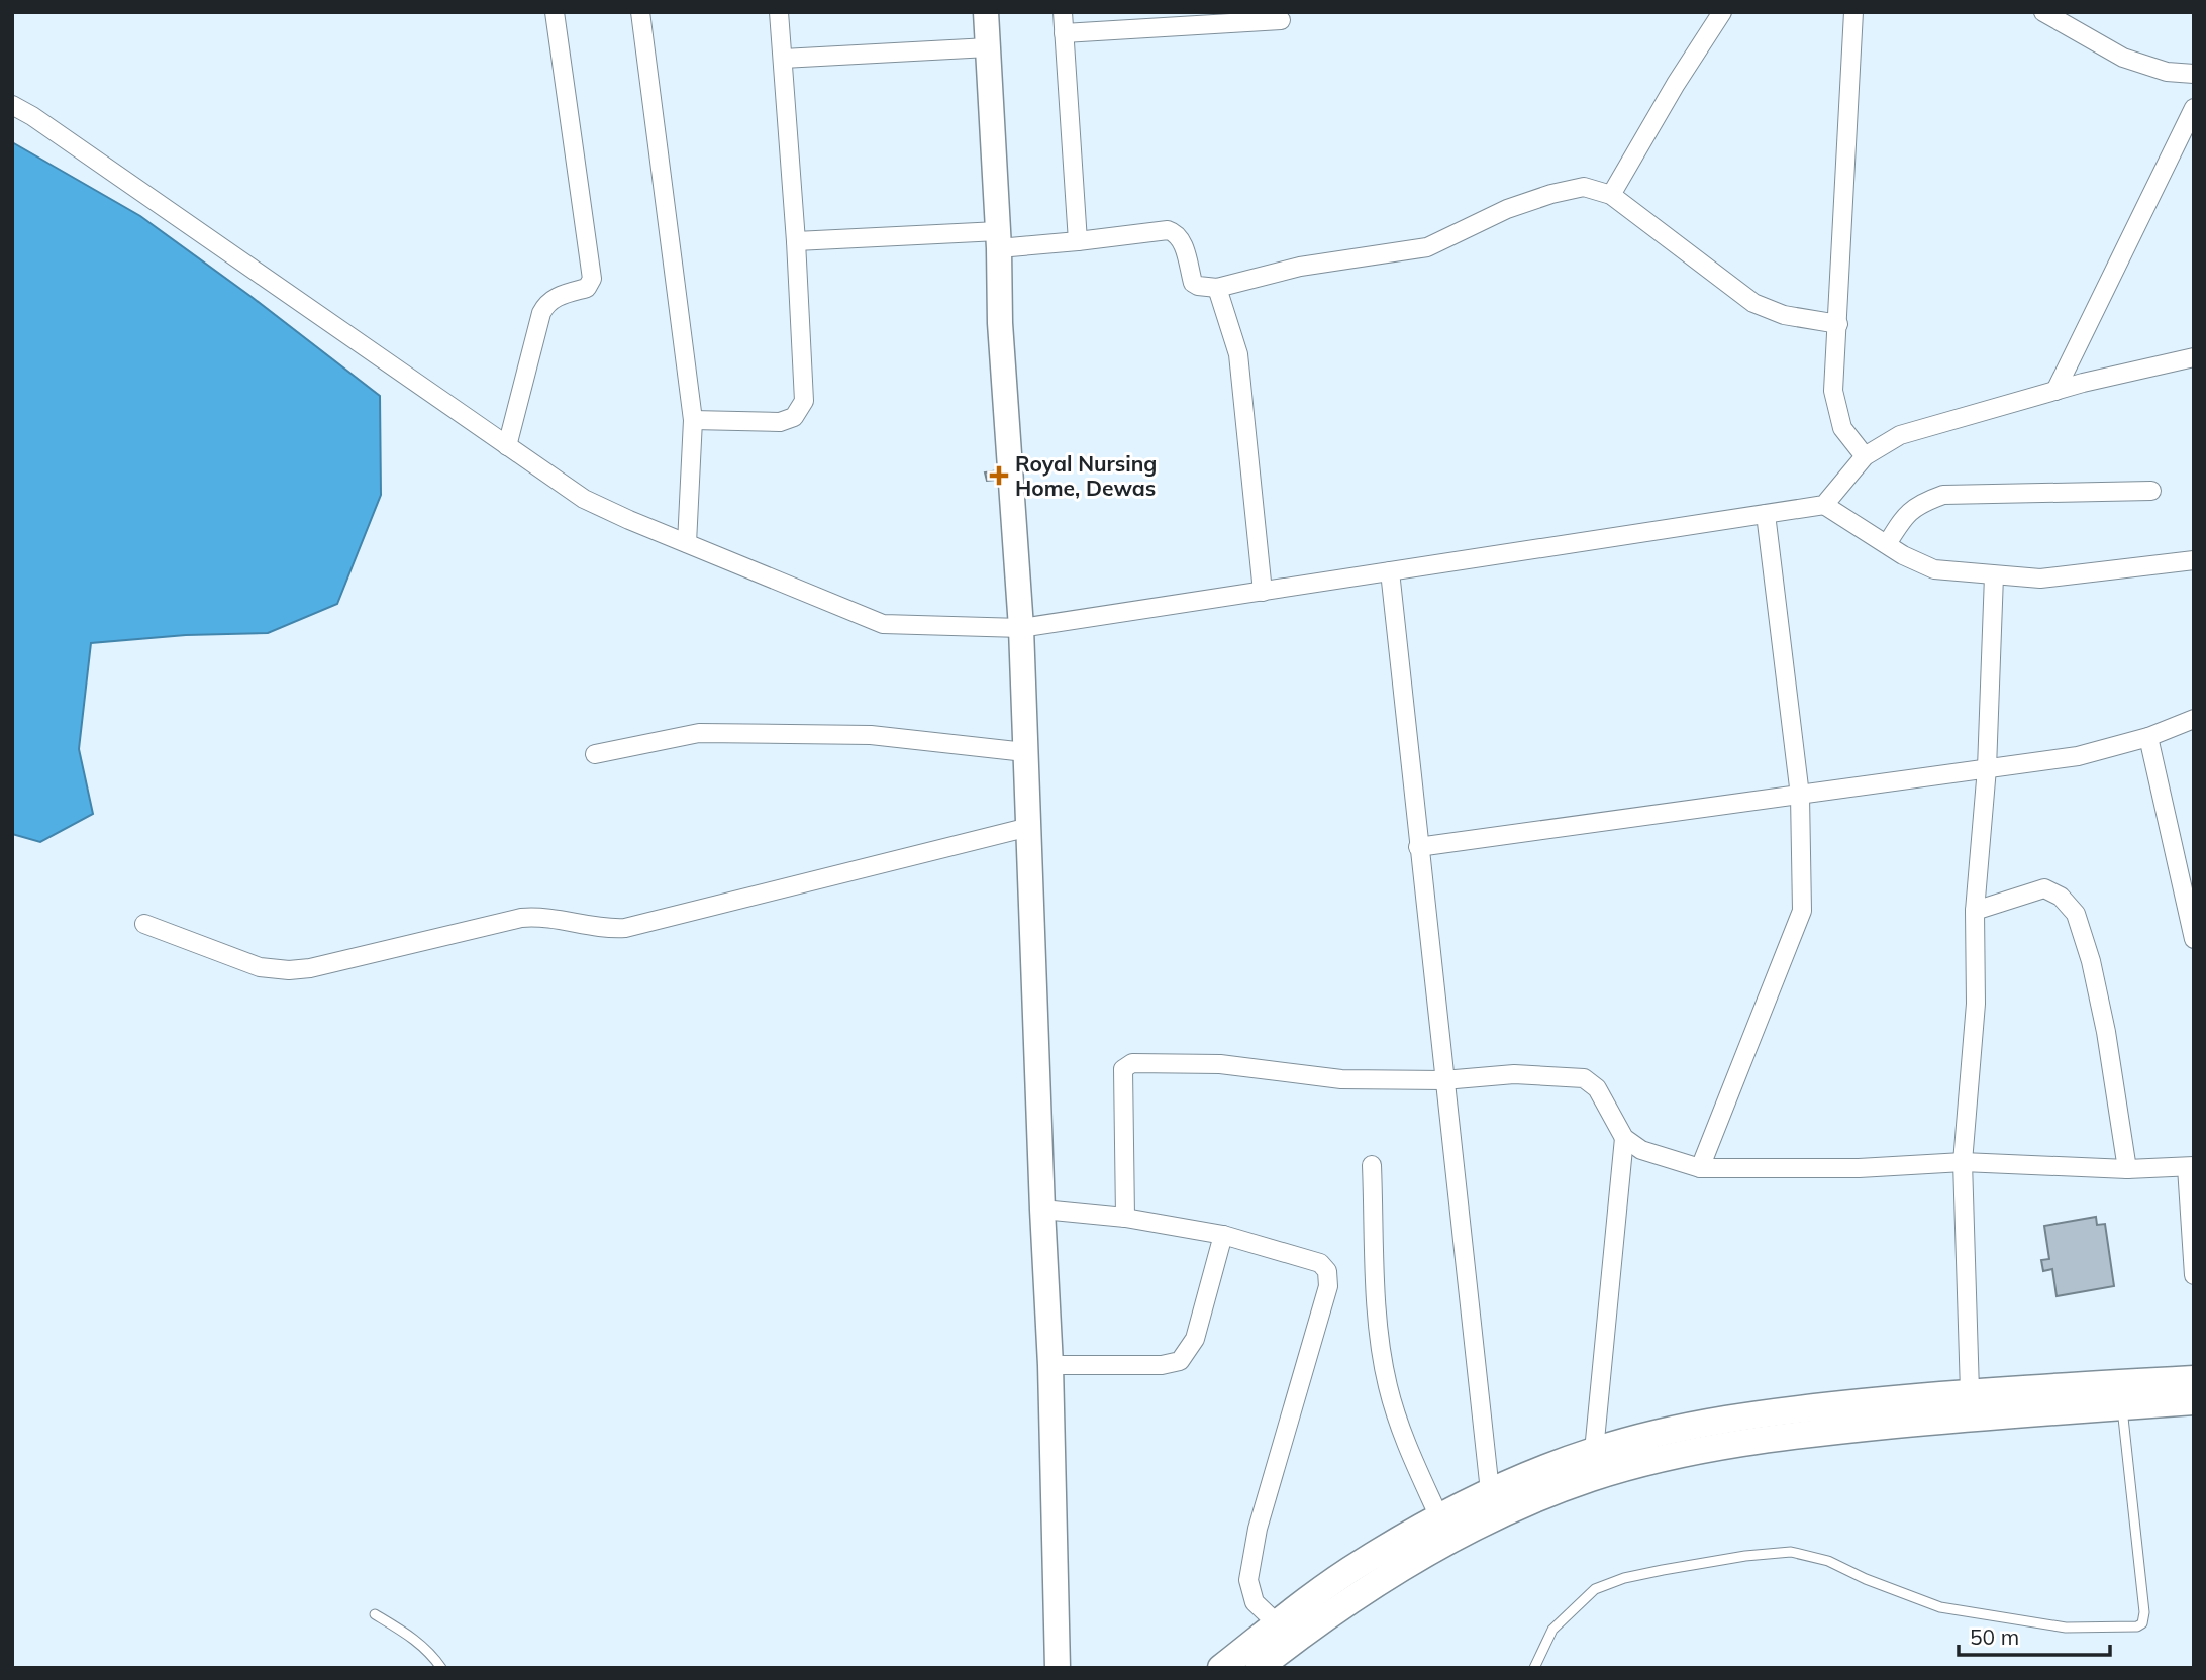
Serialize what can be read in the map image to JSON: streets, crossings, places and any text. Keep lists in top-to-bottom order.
{
  "places": {
    "health": ["Royal Nursing Home, Dewas"]
  },
  "scale_bar": "50 m"
}
